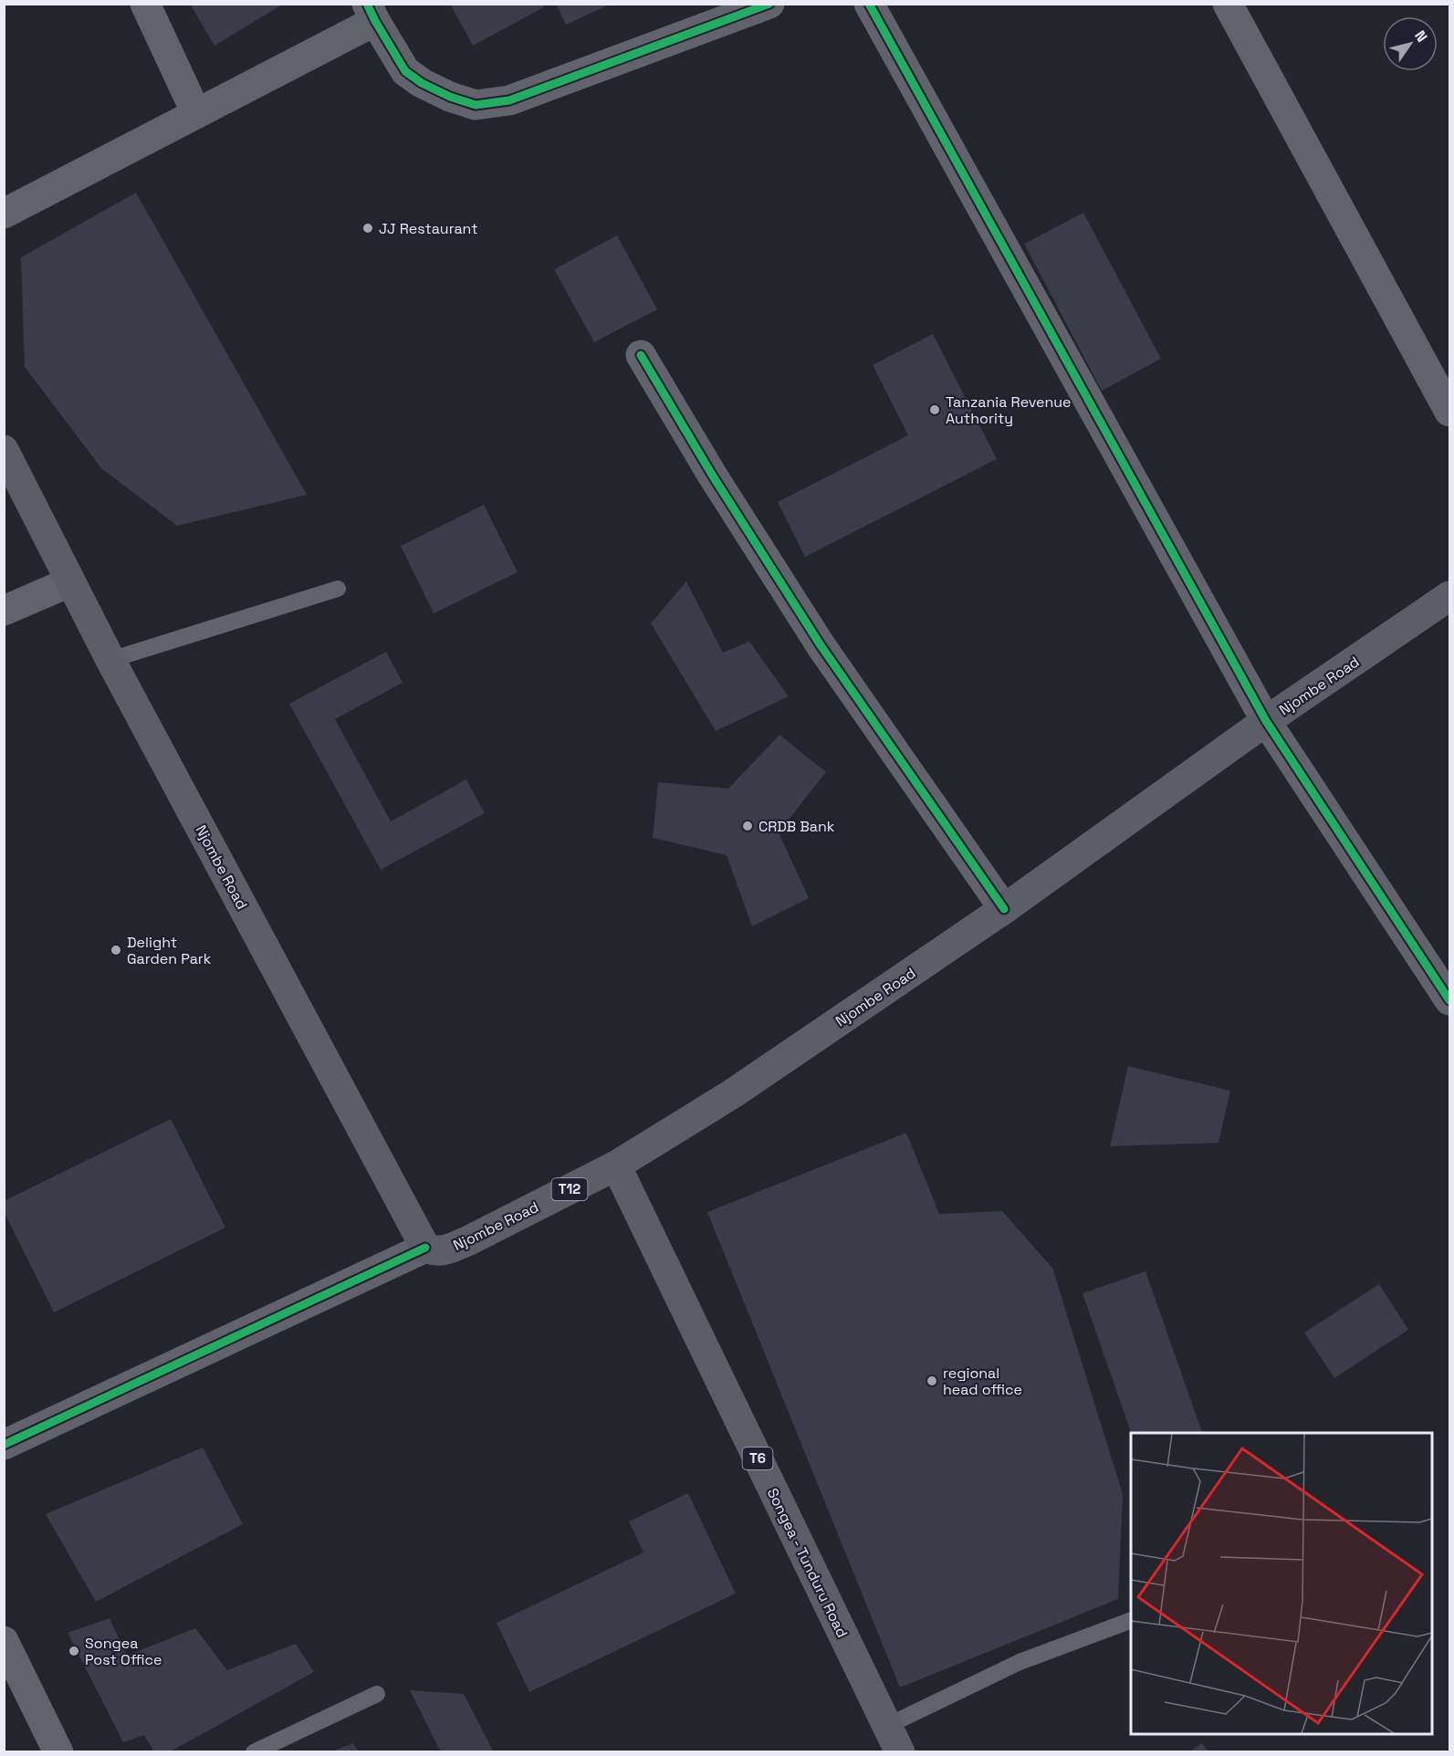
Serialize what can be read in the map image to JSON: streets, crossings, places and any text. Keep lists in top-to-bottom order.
{
  "streets": {
    "highway": [
      "Njombe Road",
      "T12",
      "T6",
      "Songea - Tunduru Road"
    ]
  },
  "crossings": [
    ["Njombe Road", "Songea - Tunduru Road"]
  ],
  "places": [
    "JJ Restaurant",
    "Tanzania Revenue Authority",
    "CRDB Bank",
    "Delight Garden Park",
    "regional head office",
    "Songea Post Office"
  ],
  "north": "top right"
}
